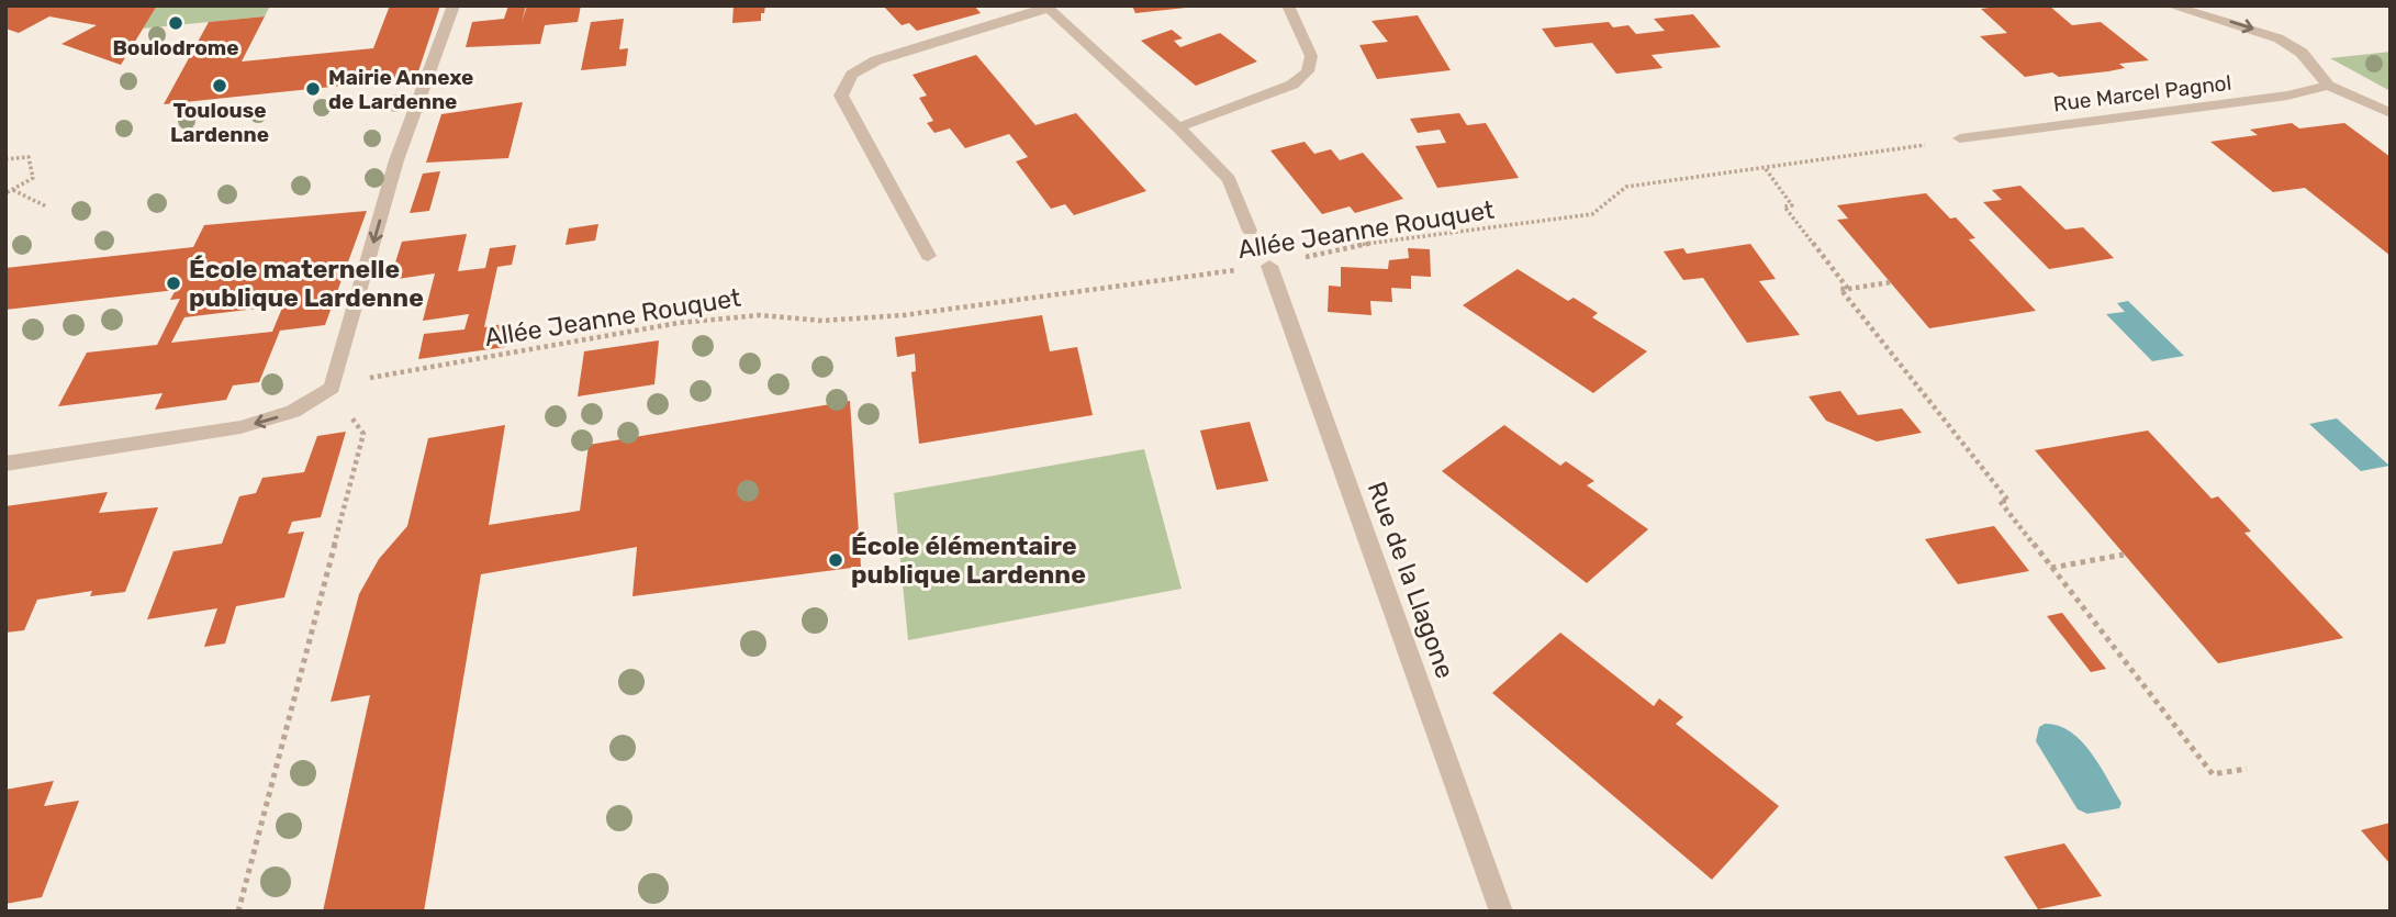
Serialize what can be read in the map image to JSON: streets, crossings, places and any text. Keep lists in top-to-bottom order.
{
  "streets": {
    "street": ["Rue Marcel Pagnol", "Rue de la Llagone"],
    "path": ["Allée Jeanne Rouquet"]
  },
  "crossings": [
    ["Rue Marcel Pagnol", "Allée Jeanne Rouquet"],
    ["Allée Jeanne Rouquet", "Rue de la Llagone"]
  ],
  "places": [
    "Boulodrome",
    "Toulouse Lardenne",
    "Mairie Annexe de Lardenne",
    "École maternelle publique Lardenne",
    "École élémentaire publique Lardenne"
  ]
}
